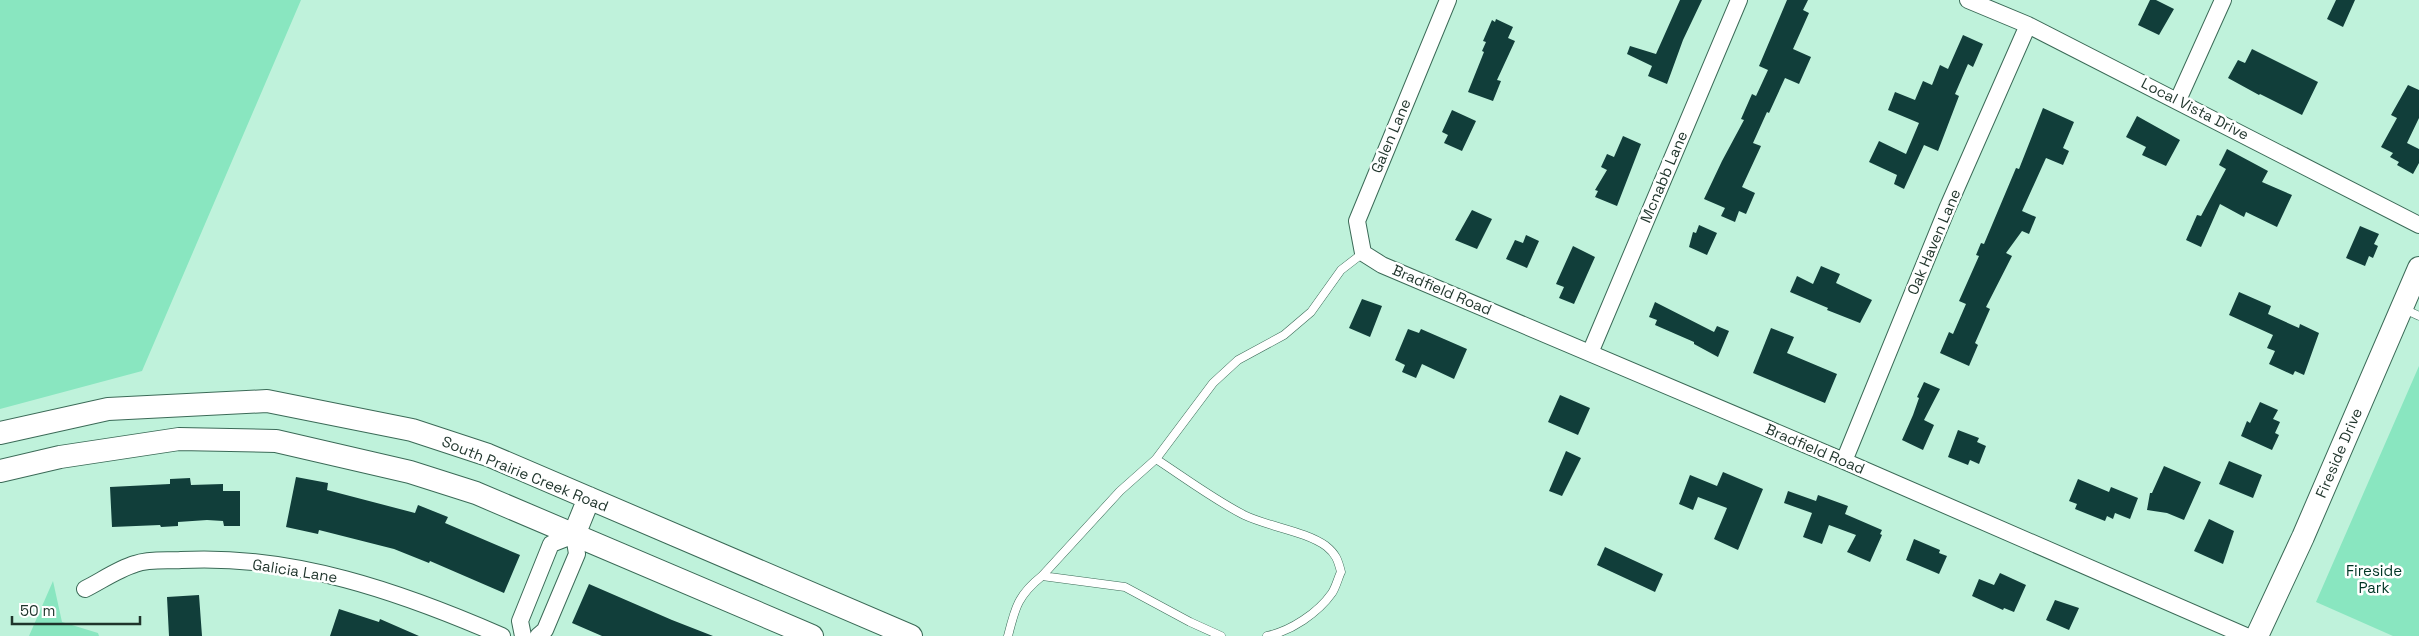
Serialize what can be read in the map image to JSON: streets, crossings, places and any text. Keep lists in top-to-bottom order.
{
  "streets": {
    "main road": ["Fireside Drive", "South Prairie Creek Road"],
    "street": [
      "Local Vista Drive",
      "Galen Lane",
      "Mcnabb Lane",
      "Oak Haven Lane",
      "Bradfield Road",
      "Galicia Lane"
    ]
  },
  "crossings": [
    ["Local Vista Drive", "Oak Haven Lane"],
    ["Galen Lane", "Bradfield Road"],
    ["Mcnabb Lane", "Bradfield Road"],
    ["Oak Haven Lane", "Bradfield Road"]
  ],
  "parks": ["Fireside Park"],
  "scale_bar": "50 m"
}
